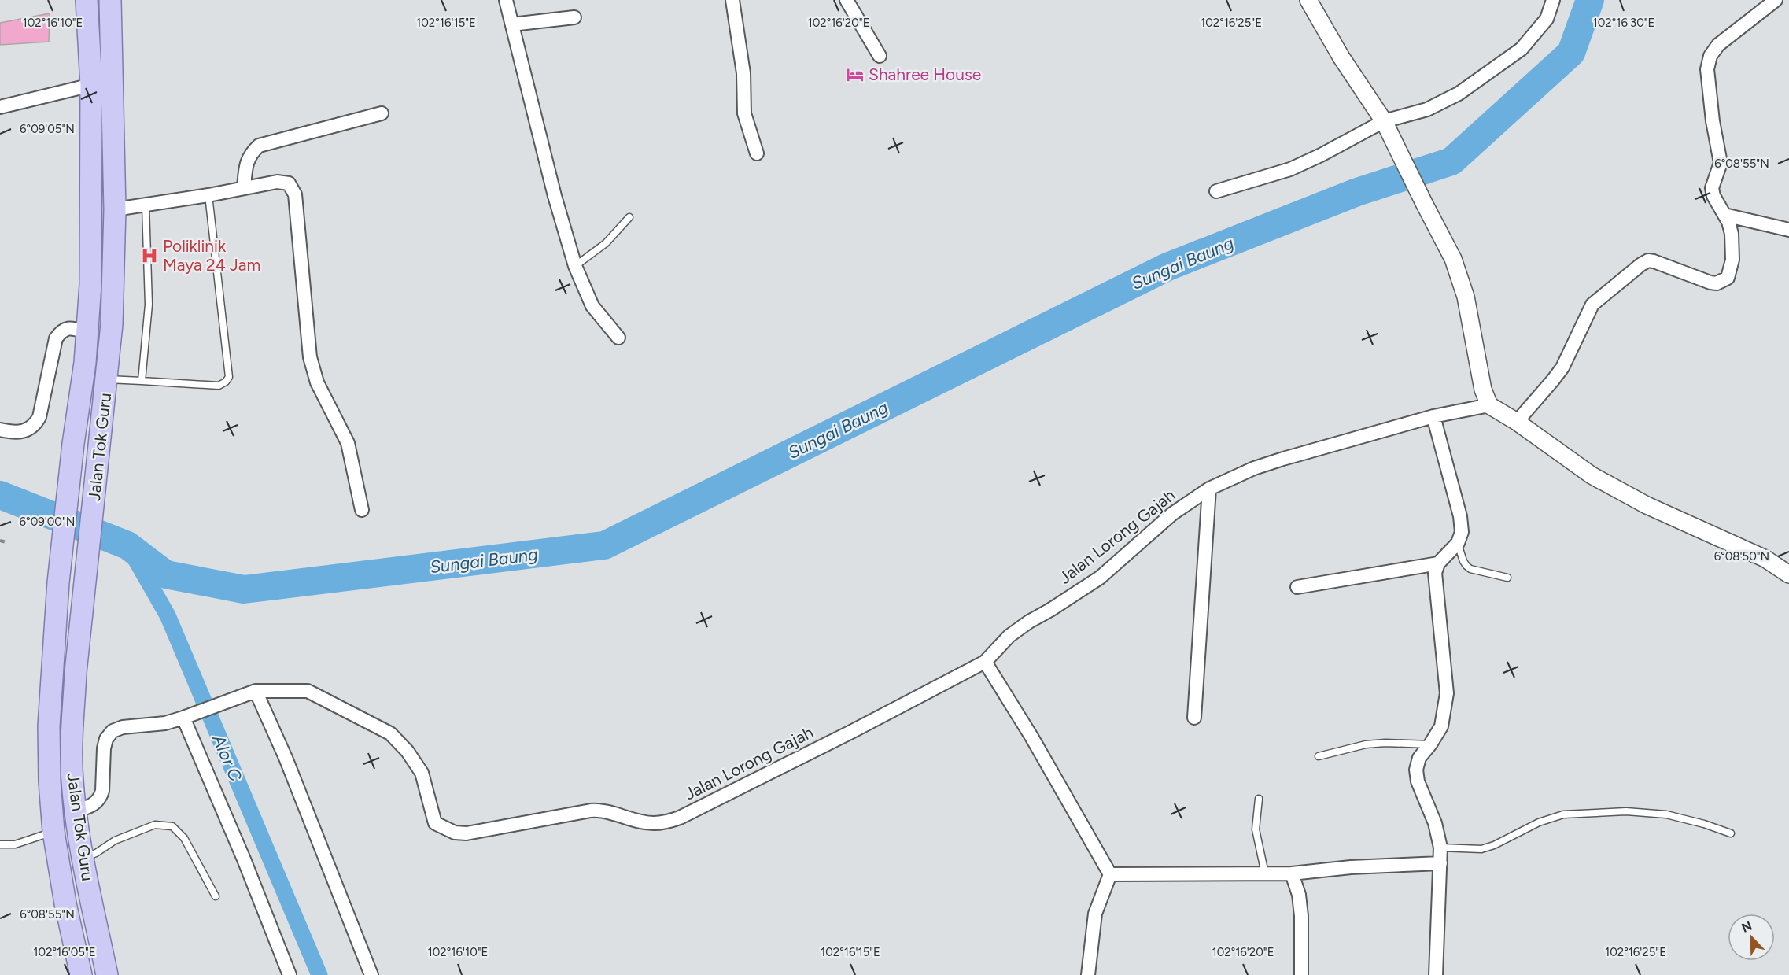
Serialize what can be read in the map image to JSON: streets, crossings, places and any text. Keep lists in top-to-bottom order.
{
  "streets": {
    "main road": ["Jalan Tok Guru"],
    "street": ["Jalan Lorong Gajah"]
  },
  "crossings": [
    ["Jalan Tok Guru", "Jalan Lorong Gajah"]
  ],
  "water": ["Sungai Baung", "Alor C"],
  "places": {
    "hotel": ["Shahree House"],
    "hospital": ["Poliklinik Maya 24 Jam"]
  },
  "north": "top left",
  "coordinates": [
    "102°16'10\"E",
    "102°16'15\"E",
    "102°16'20\"E",
    "102°16'25\"E",
    "102°16'30\"E",
    "6°09'05\"N",
    "6°08'55\"N",
    "6°09'00\"N",
    "6°08'50\"N",
    "102°16'05\"E"
  ]
}
